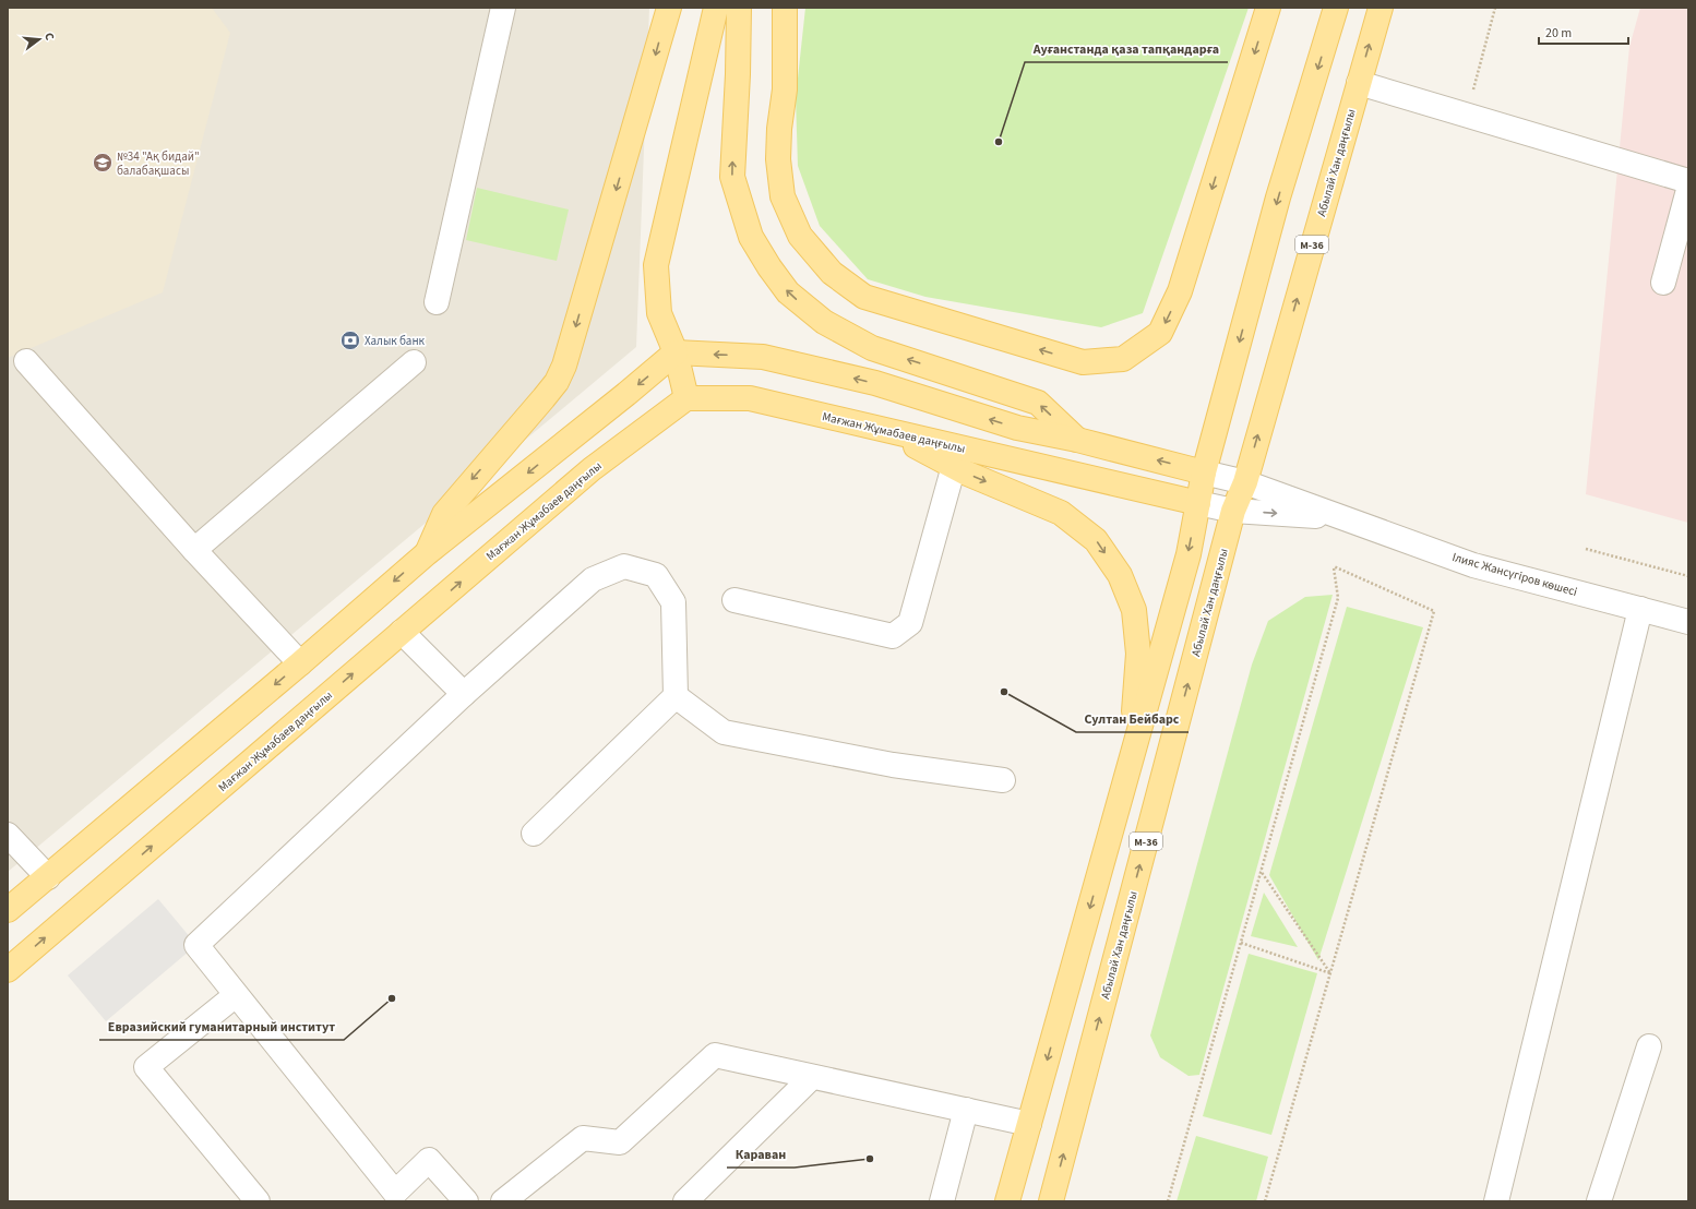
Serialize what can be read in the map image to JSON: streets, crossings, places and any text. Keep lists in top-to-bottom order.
{
  "streets": {
    "main road": ["Абылай Хан даңғылы", "M-36", "Мағжан Жұмабаев даңғылы"],
    "street": ["Ілияс Жансүгіров көшесі"]
  },
  "crossings": [
    ["Абылай Хан даңғылы", "Ілияс Жансүгіров көшесі"],
    ["M-36", "Мағжан Жұмабаев даңғылы"],
    ["M-36", "Ілияс Жансүгіров көшесі"],
    ["Мағжан Жұмабаев даңғылы", "Ілияс Жансүгіров көшесі"]
  ],
  "places": {
    "other": [
      "Ауғанстанда қаза тапқандарға",
      "Султан Бейбарс",
      "Евразийский гуманитарный институт",
      "Караван"
    ],
    "school or university": ["№34 \"Ақ бидай\" балабақшасы"],
    "bank": ["Халык банк"]
  },
  "scale_bar": "20 m",
  "north": "right"
}
